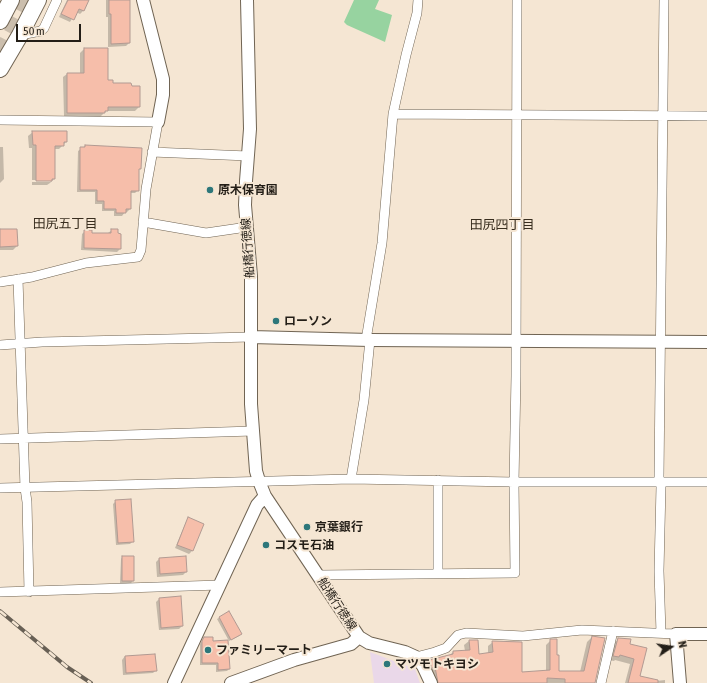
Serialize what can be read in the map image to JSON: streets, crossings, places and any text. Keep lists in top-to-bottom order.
{
  "streets": {
    "main road": ["船橋行徳線"]
  },
  "districts": ["田尻五丁目", "田尻四丁目"],
  "places": [
    "原木保育園",
    "ローソン",
    "京葉銀行",
    "コスモ石油",
    "ファミリーマート",
    "マツモトキヨシ"
  ],
  "scale_bar": "50 m",
  "north": "right"
}
